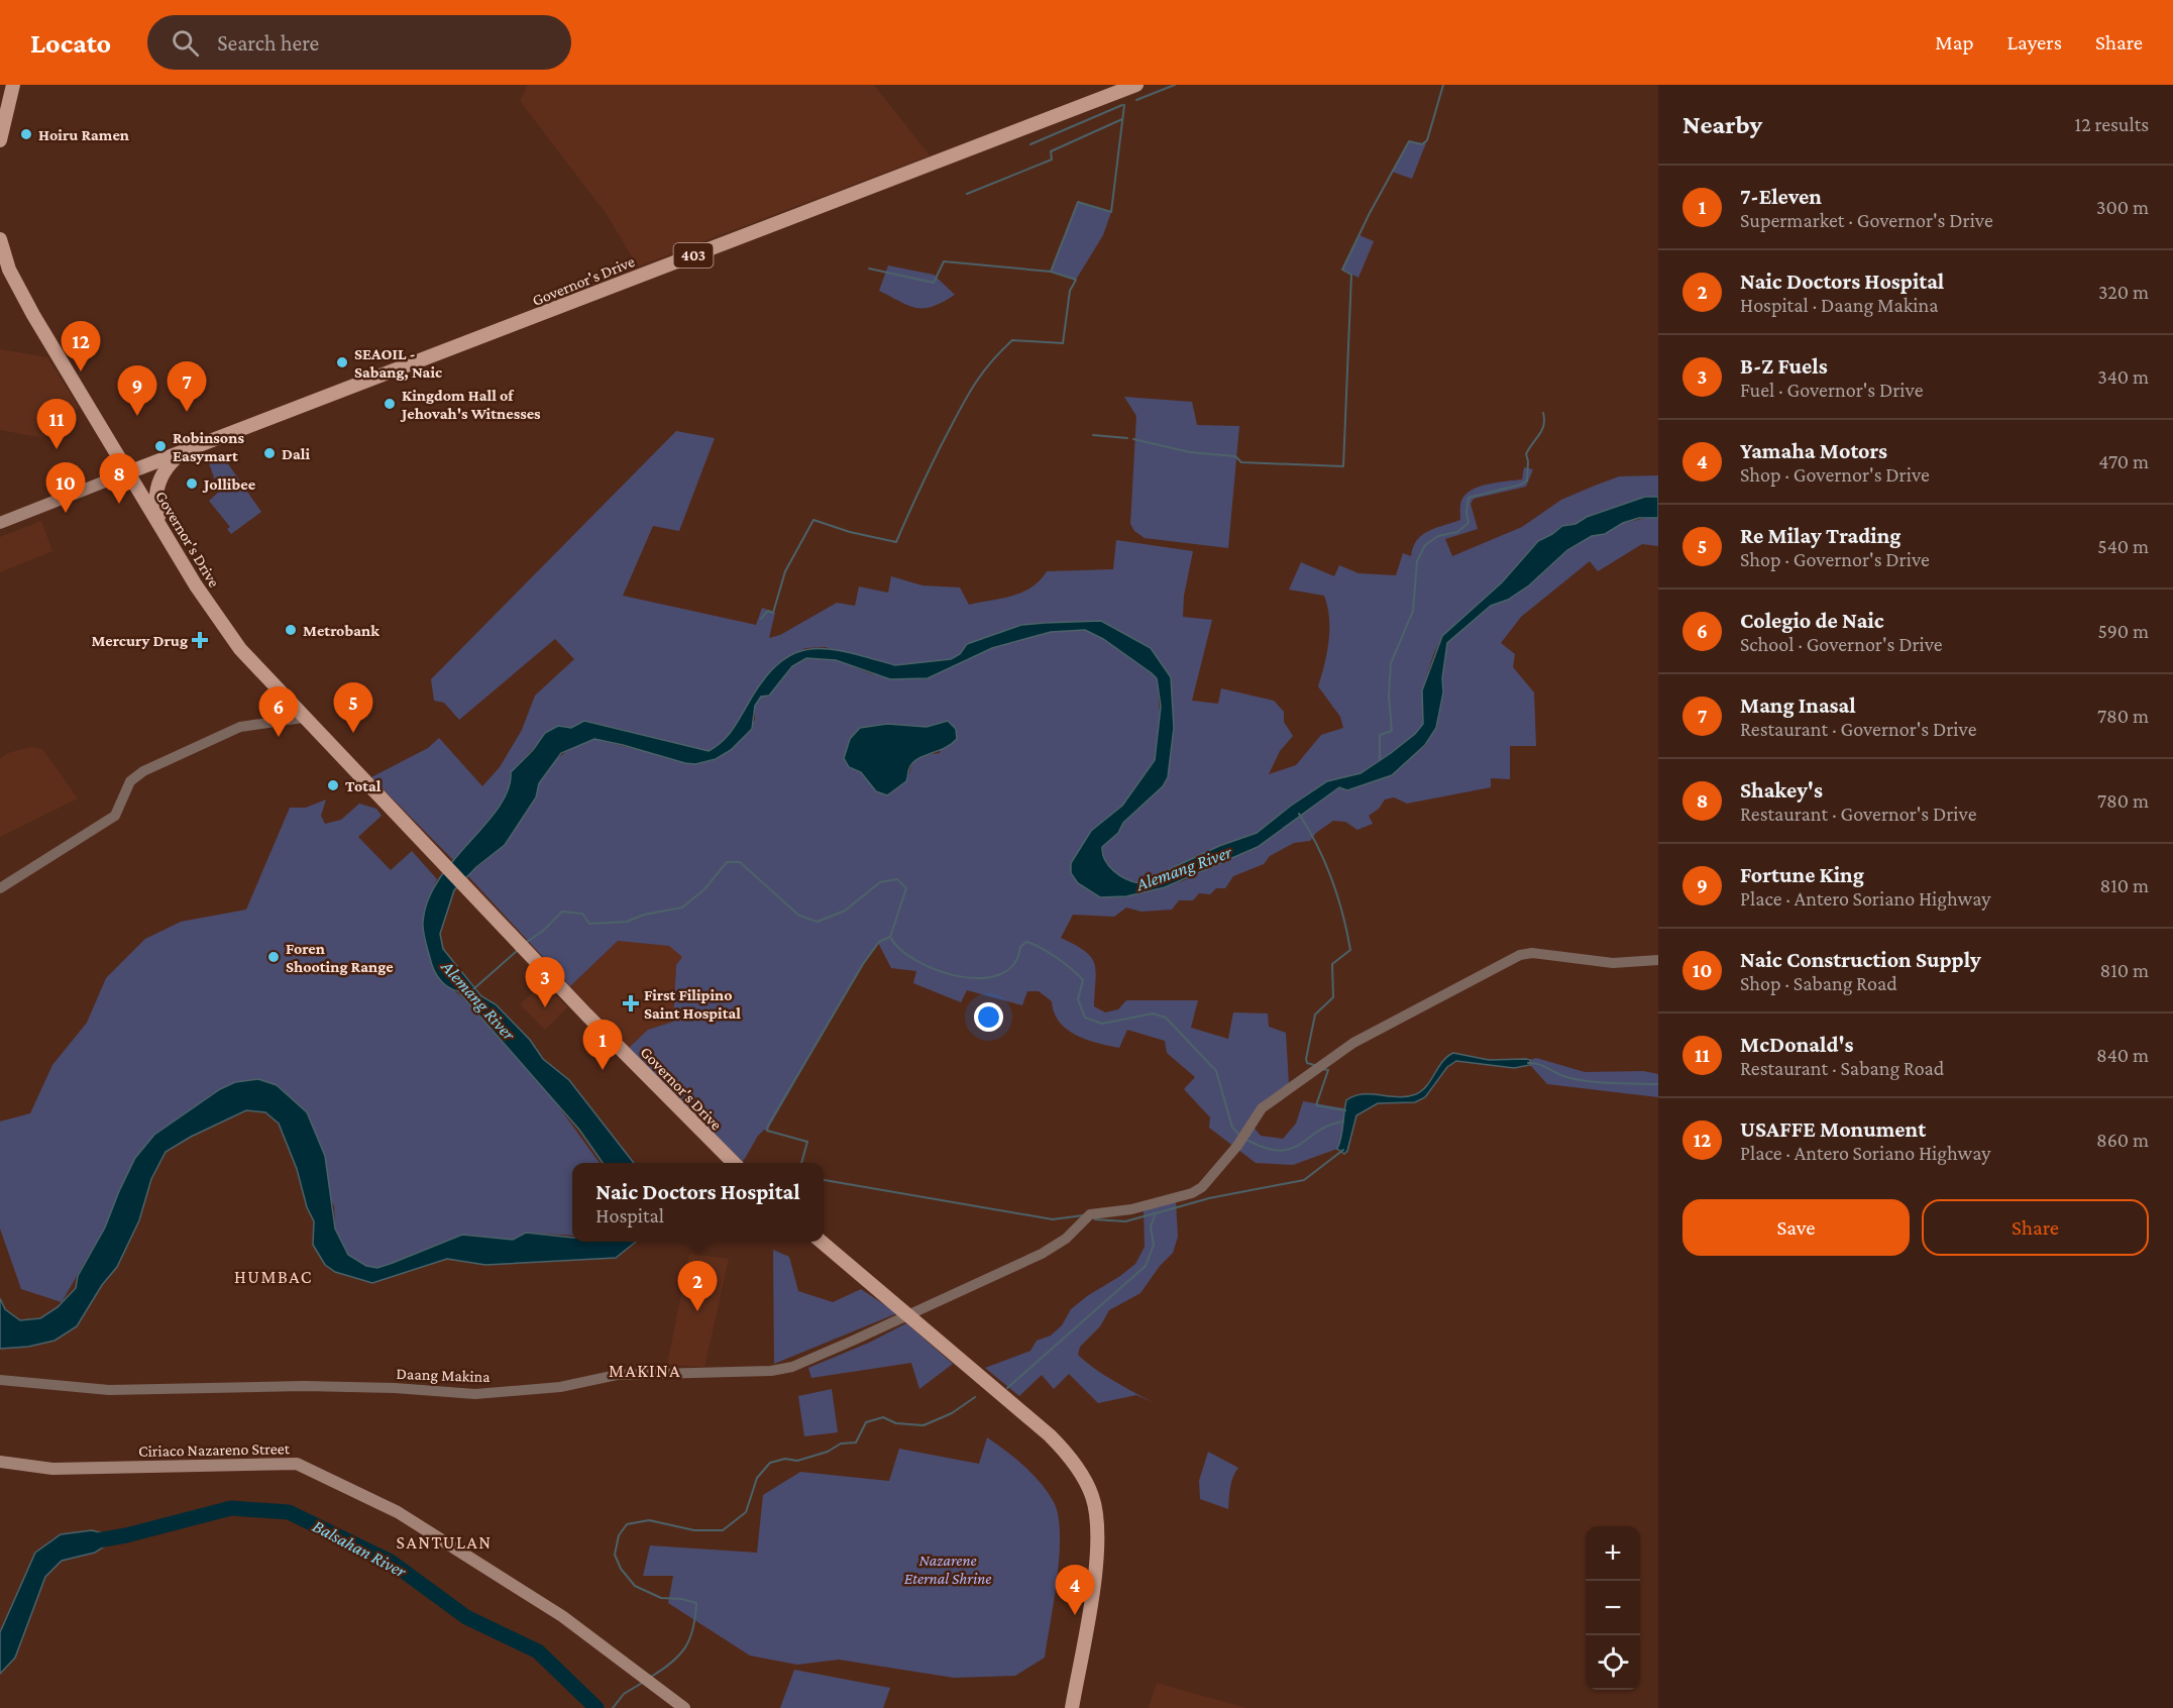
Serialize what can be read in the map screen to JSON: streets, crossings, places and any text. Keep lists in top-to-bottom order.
{
  "streets": {
    "main road": ["403", "Governor's Drive", "Ciriaco Nazareno Street"],
    "street": ["Daang Makina"]
  },
  "crossings": [
    ["403", "Governor's Drive"]
  ],
  "districts": ["HUMBAC", "MAKINA", "SANTULAN"],
  "water": ["Alemang River", "Balsahan River"],
  "parks": ["Nazarene Eternal Shrine"],
  "places": {
    "other": [
      "Hoiru Ramen",
      "SEAOIL - Sabang, Naic",
      "Kingdom Hall of Jehovah's Witnesses",
      "Robinsons Easymart",
      "Dali",
      "Jollibee",
      "Metrobank",
      "Total",
      "Foren Shooting Range"
    ],
    "health": ["Mercury Drug", "First Filipino Saint Hospital"]
  },
  "page": {
    "header": "Locato",
    "search": "Search here",
    "nav": ["Map", "Layers", "Share"],
    "heading": ["Nearby", "12 results"],
    "list": [
      {
        "mark": "1",
        "name": "7-Eleven",
        "note": "Supermarket · Governor's Drive",
        "value": "300 m"
      },
      {
        "mark": "2",
        "name": "Naic Doctors Hospital",
        "note": "Hospital · Daang Makina",
        "value": "320 m"
      },
      {
        "mark": "3",
        "name": "B-Z Fuels",
        "note": "Fuel · Governor's Drive",
        "value": "340 m"
      },
      {
        "mark": "4",
        "name": "Yamaha Motors",
        "note": "Shop · Governor's Drive",
        "value": "470 m"
      },
      {
        "mark": "5",
        "name": "Re Milay Trading",
        "note": "Shop · Governor's Drive",
        "value": "540 m"
      },
      {
        "mark": "6",
        "name": "Colegio de Naic",
        "note": "School · Governor's Drive",
        "value": "590 m"
      },
      {
        "mark": "7",
        "name": "Mang Inasal",
        "note": "Restaurant · Governor's Drive",
        "value": "780 m"
      },
      {
        "mark": "8",
        "name": "Shakey's",
        "note": "Restaurant · Governor's Drive",
        "value": "780 m"
      },
      {
        "mark": "9",
        "name": "Fortune King",
        "note": "Place · Antero Soriano Highway",
        "value": "810 m"
      },
      {
        "mark": "10",
        "name": "Naic Construction Supply",
        "note": "Shop · Sabang Road",
        "value": "810 m"
      },
      {
        "mark": "11",
        "name": "McDonald's",
        "note": "Restaurant · Sabang Road",
        "value": "840 m"
      },
      {
        "mark": "12",
        "name": "USAFFE Monument",
        "note": "Place · Antero Soriano Highway",
        "value": "860 m"
      }
    ],
    "pins": [
      "12",
      "7",
      "9",
      "11",
      "8",
      "10",
      "5",
      "6",
      "3",
      "1",
      "2",
      "4"
    ],
    "popup": ["Naic Doctors Hospital", "Hospital"],
    "buttons": ["Save", "Share"],
    "map_buttons": ["+", "−"]
  }
}
